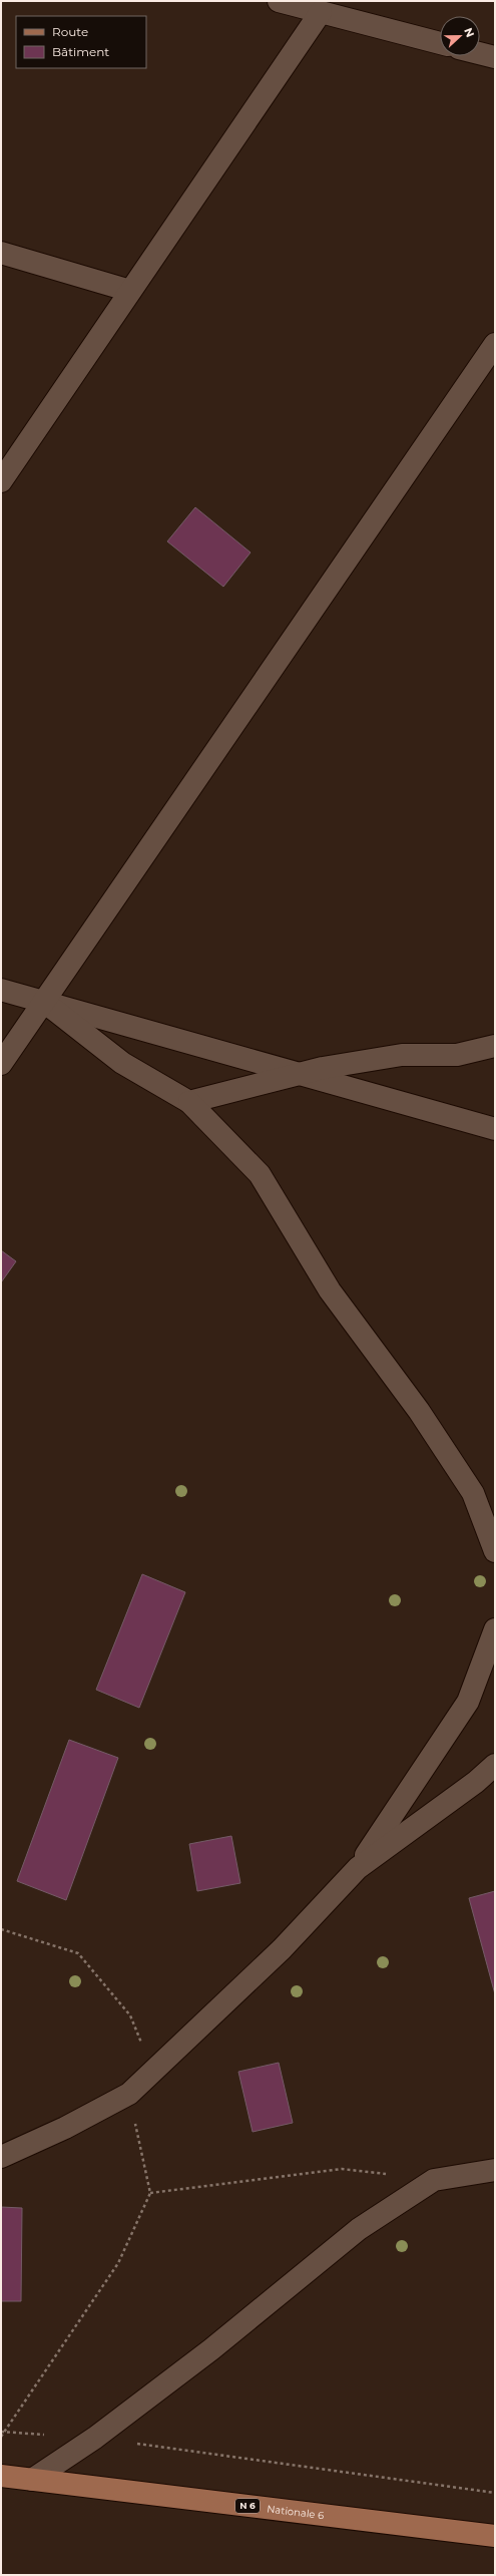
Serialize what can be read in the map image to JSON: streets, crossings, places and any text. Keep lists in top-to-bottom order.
{
  "streets": {
    "main road": ["N 6", "Nationale 6"]
  },
  "legend": ["Route", "Bâtiment"],
  "north": "right"
}
